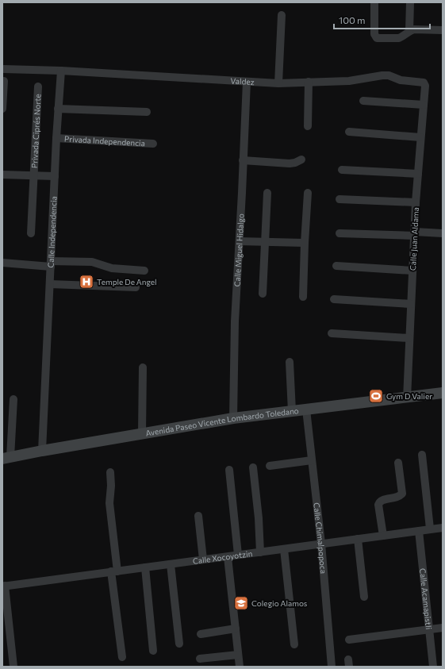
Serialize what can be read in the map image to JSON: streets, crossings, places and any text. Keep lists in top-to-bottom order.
{
  "streets": {
    "main road": ["Avenida Paseo Vicente Lombardo Toledano"],
    "street": [
      "Valdez",
      "Privada Ciprés Norte",
      "Privada Independencia",
      "Calle Independencia",
      "Calle Juan Aldama",
      "Calle Miguel Hidalgo",
      "Calle Chimalpopoca",
      "Calle Xocoyotzin",
      "Calle Acamapistli"
    ]
  },
  "crossings": [
    ["Valdez", "Calle Independencia"],
    ["Valdez", "Calle Juan Aldama"],
    ["Valdez", "Calle Miguel Hidalgo"],
    ["Privada Independencia", "Calle Independencia"],
    ["Calle Independencia", "Avenida Paseo Vicente Lombardo Toledano"],
    ["Calle Juan Aldama", "Avenida Paseo Vicente Lombardo Toledano"],
    ["Calle Miguel Hidalgo", "Avenida Paseo Vicente Lombardo Toledano"],
    ["Avenida Paseo Vicente Lombardo Toledano", "Calle Chimalpopoca"],
    ["Calle Chimalpopoca", "Calle Xocoyotzin"],
    ["Calle Xocoyotzin", "Calle Acamapistli"]
  ],
  "places": {
    "hospital": ["Temple De Angel"],
    "sports": ["Gym D Valier"],
    "school or university": ["Colegio Alamos"]
  },
  "scale_bar": "100 m"
}
